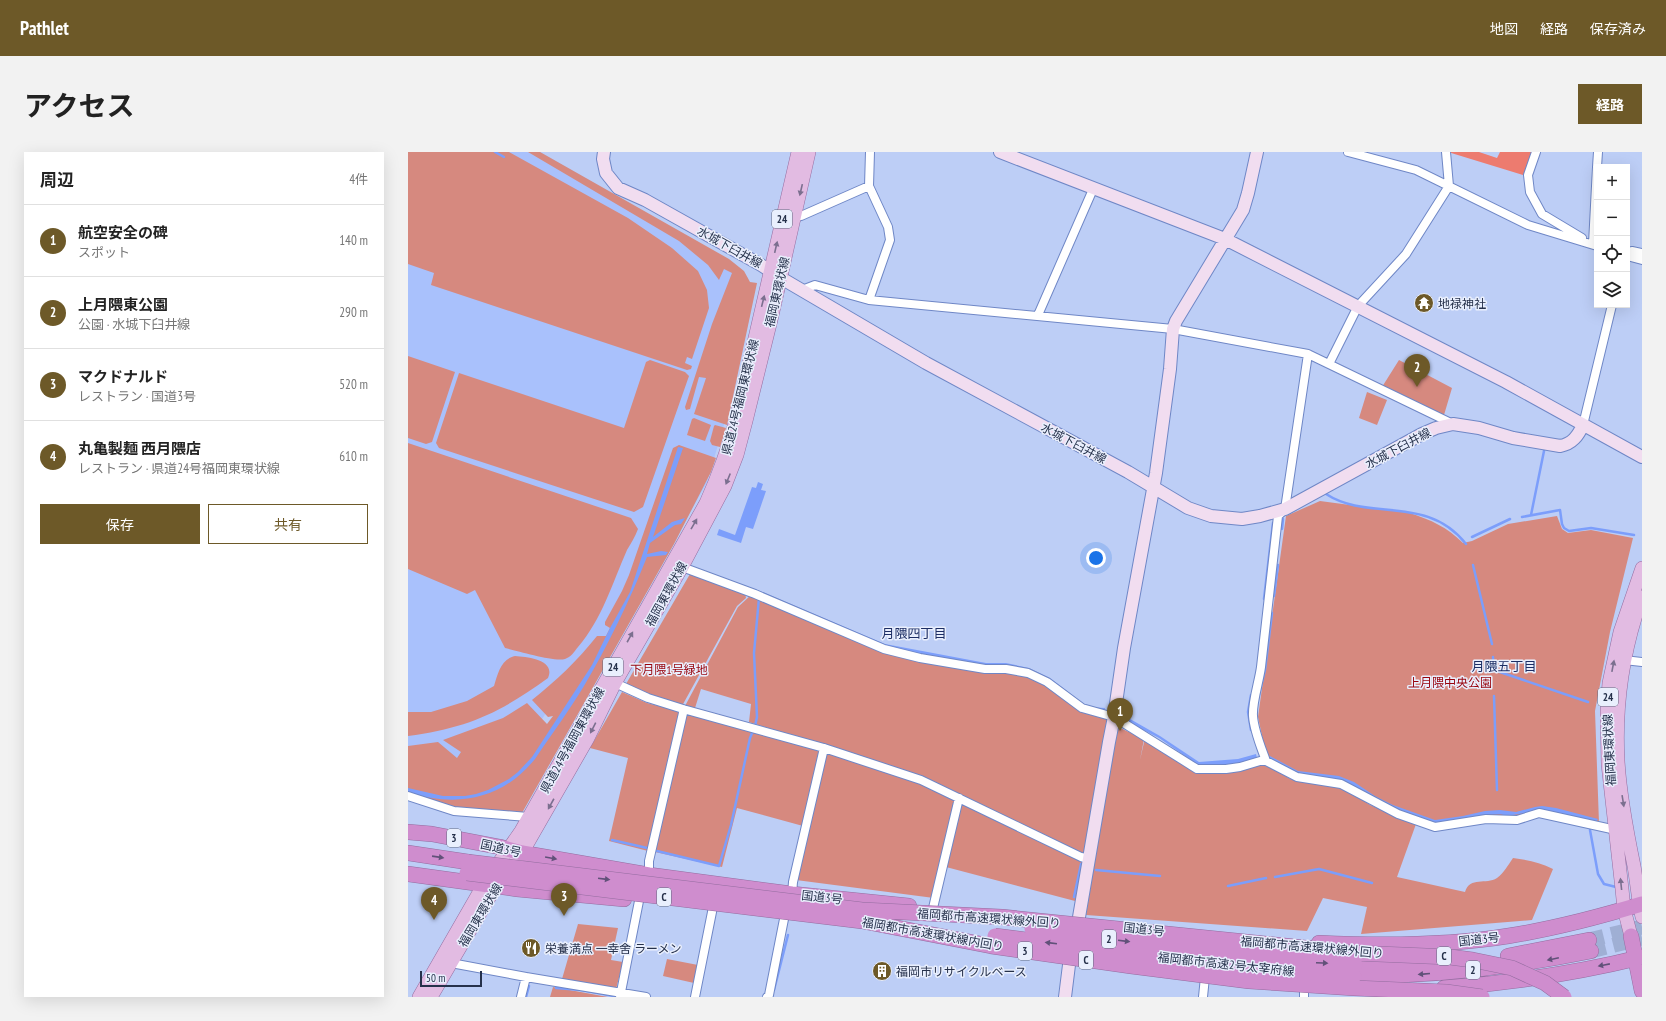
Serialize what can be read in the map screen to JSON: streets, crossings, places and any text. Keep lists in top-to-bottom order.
{
  "streets": {
    "highway": [
      "3",
      "国道3号",
      "C",
      "福岡都市高速環状線外回り",
      "福岡都市高速環状線内回り",
      "2",
      "福岡都市高速2号太宰府線"
    ],
    "main road": [
      "24",
      "水城下臼井線",
      "福岡東環状線",
      "県道24号福岡東環状線"
    ]
  },
  "crossings": [
    ["水城下臼井線", "福岡東環状線"],
    ["水城下臼井線", "県道24号福岡東環状線"],
    ["福岡東環状線", "県道24号福岡東環状線"],
    ["福岡東環状線", "国道3号"],
    ["県道24号福岡東環状線", "国道3号"],
    ["福岡都市高速環状線外回り", "福岡都市高速環状線内回り"],
    ["福岡都市高速環状線外回り", "福岡都市高速2号太宰府線"],
    ["福岡都市高速環状線内回り", "福岡都市高速2号太宰府線"]
  ],
  "one_way": ["県道24号福岡東環状線", "福岡都市高速環状線外回り"],
  "districts": ["月隈四丁目", "月隈五丁目"],
  "parks": ["下月隈1号緑地", "上月隈中央公園"],
  "places": {
    "temple": ["地禄神社"],
    "restaurant": ["栄養満点 一幸舍 ラーメン"],
    "building": ["福岡市リサイクルベース"]
  },
  "scale_bar": "50 m",
  "page": {
    "header": "Pathlet",
    "nav": ["地図", "経路", "保存済み"],
    "title": "アクセス",
    "buttons": [
      "経路",
      ["保存", "共有"]
    ],
    "heading": ["周辺", "4件"],
    "map_buttons": ["+", "−"],
    "list": [
      {
        "mark": "1",
        "name": "航空安全の碑",
        "note": "スポット",
        "value": "140 m"
      },
      {
        "mark": "2",
        "name": "上月隈東公園",
        "note": "公園 · 水城下臼井線",
        "value": "290 m"
      },
      {
        "mark": "3",
        "name": "マクドナルド",
        "note": "レストラン · 国道3号",
        "value": "520 m"
      },
      {
        "mark": "4",
        "name": "丸亀製麺 西月隈店",
        "note": "レストラン · 県道24号福岡東環状線",
        "value": "610 m"
      }
    ],
    "pins": [
      "2",
      "1",
      "3",
      "4"
    ],
    "scale": "50 m"
  }
}
